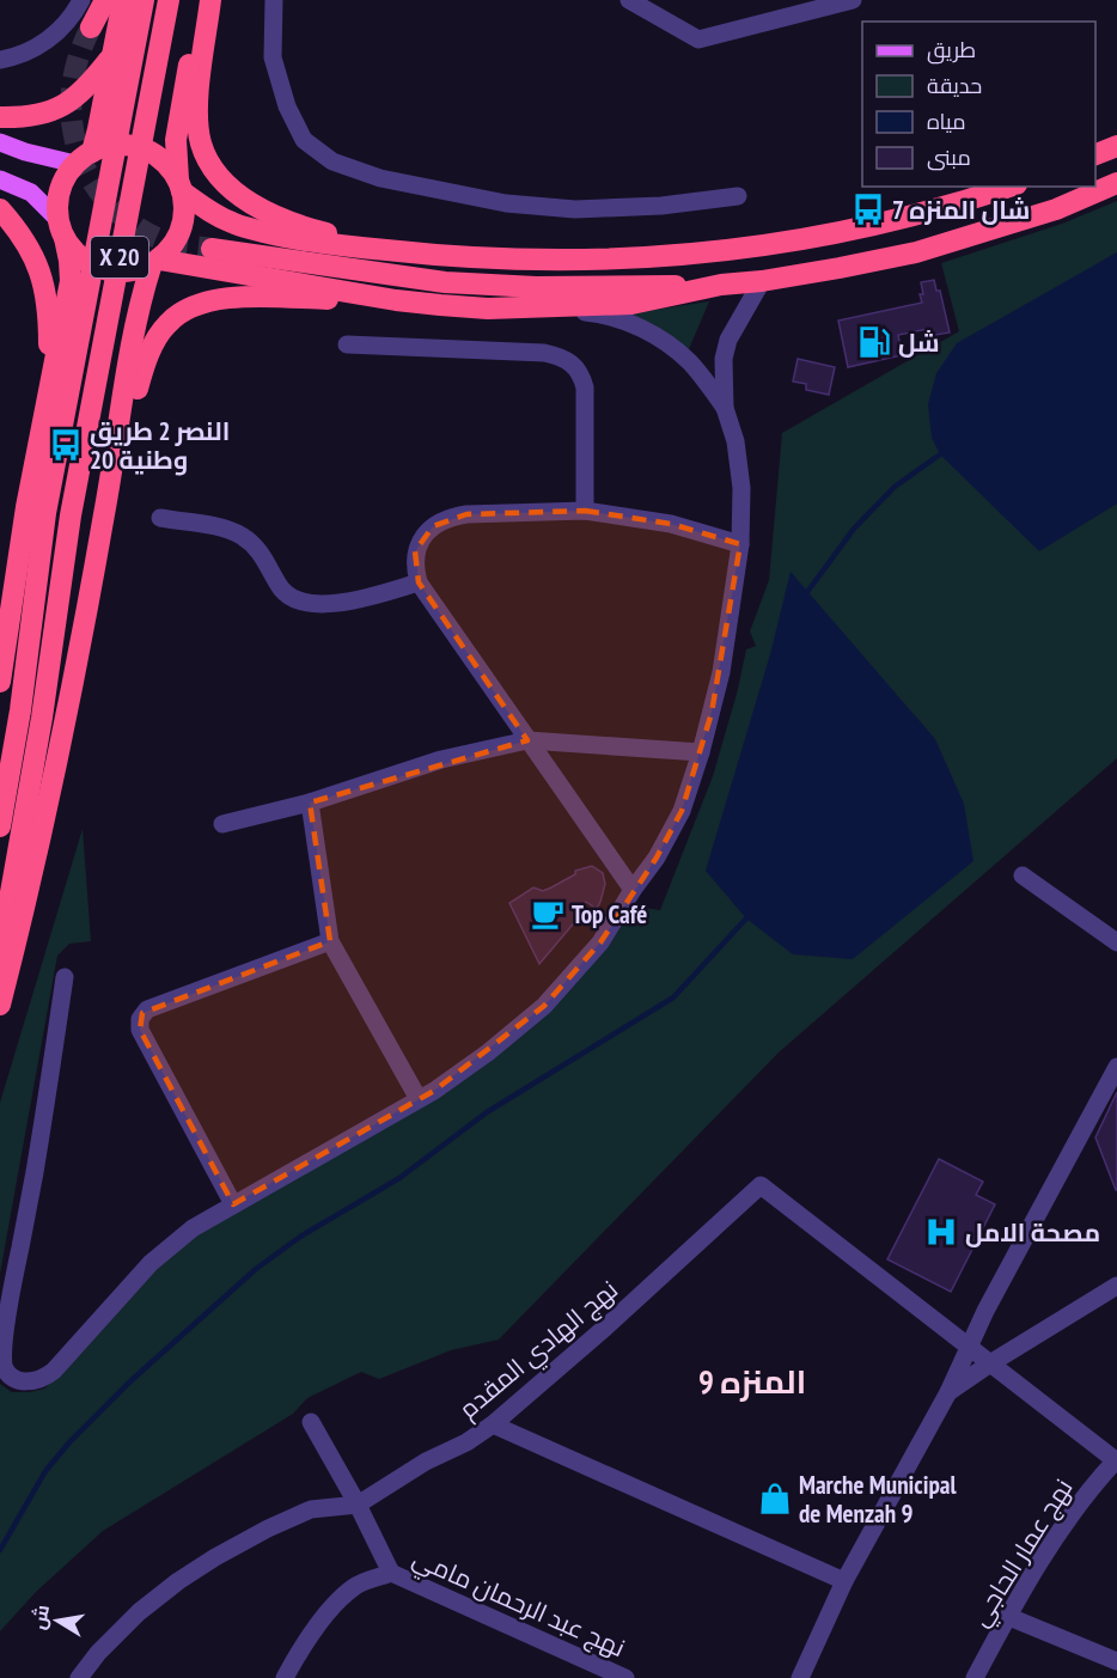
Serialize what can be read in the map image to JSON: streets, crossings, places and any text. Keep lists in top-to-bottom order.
{
  "streets": {
    "highway": ["X 20"],
    "street": ["نهج الهادي المقدم", "نهج عمار الحاجي", "نهج عبد الرحمان مامي"]
  },
  "crossings": [
    ["نهج الهادي المقدم", "نهج عبد الرحمان مامي"]
  ],
  "districts": ["المنزه 9"],
  "places": {
    "bus stop": ["شال المنزه 7", "النصر 2 طريق وطنية 20"],
    "fuel station": ["شل"],
    "cafe": ["Top Café"],
    "hospital": ["مصحة الامل"],
    "shop": ["Marche Municipal de Menzah 9"]
  },
  "legend": [
    "طريق",
    "حديقة",
    "مياه",
    "مبنى"
  ],
  "north": "left"
}
